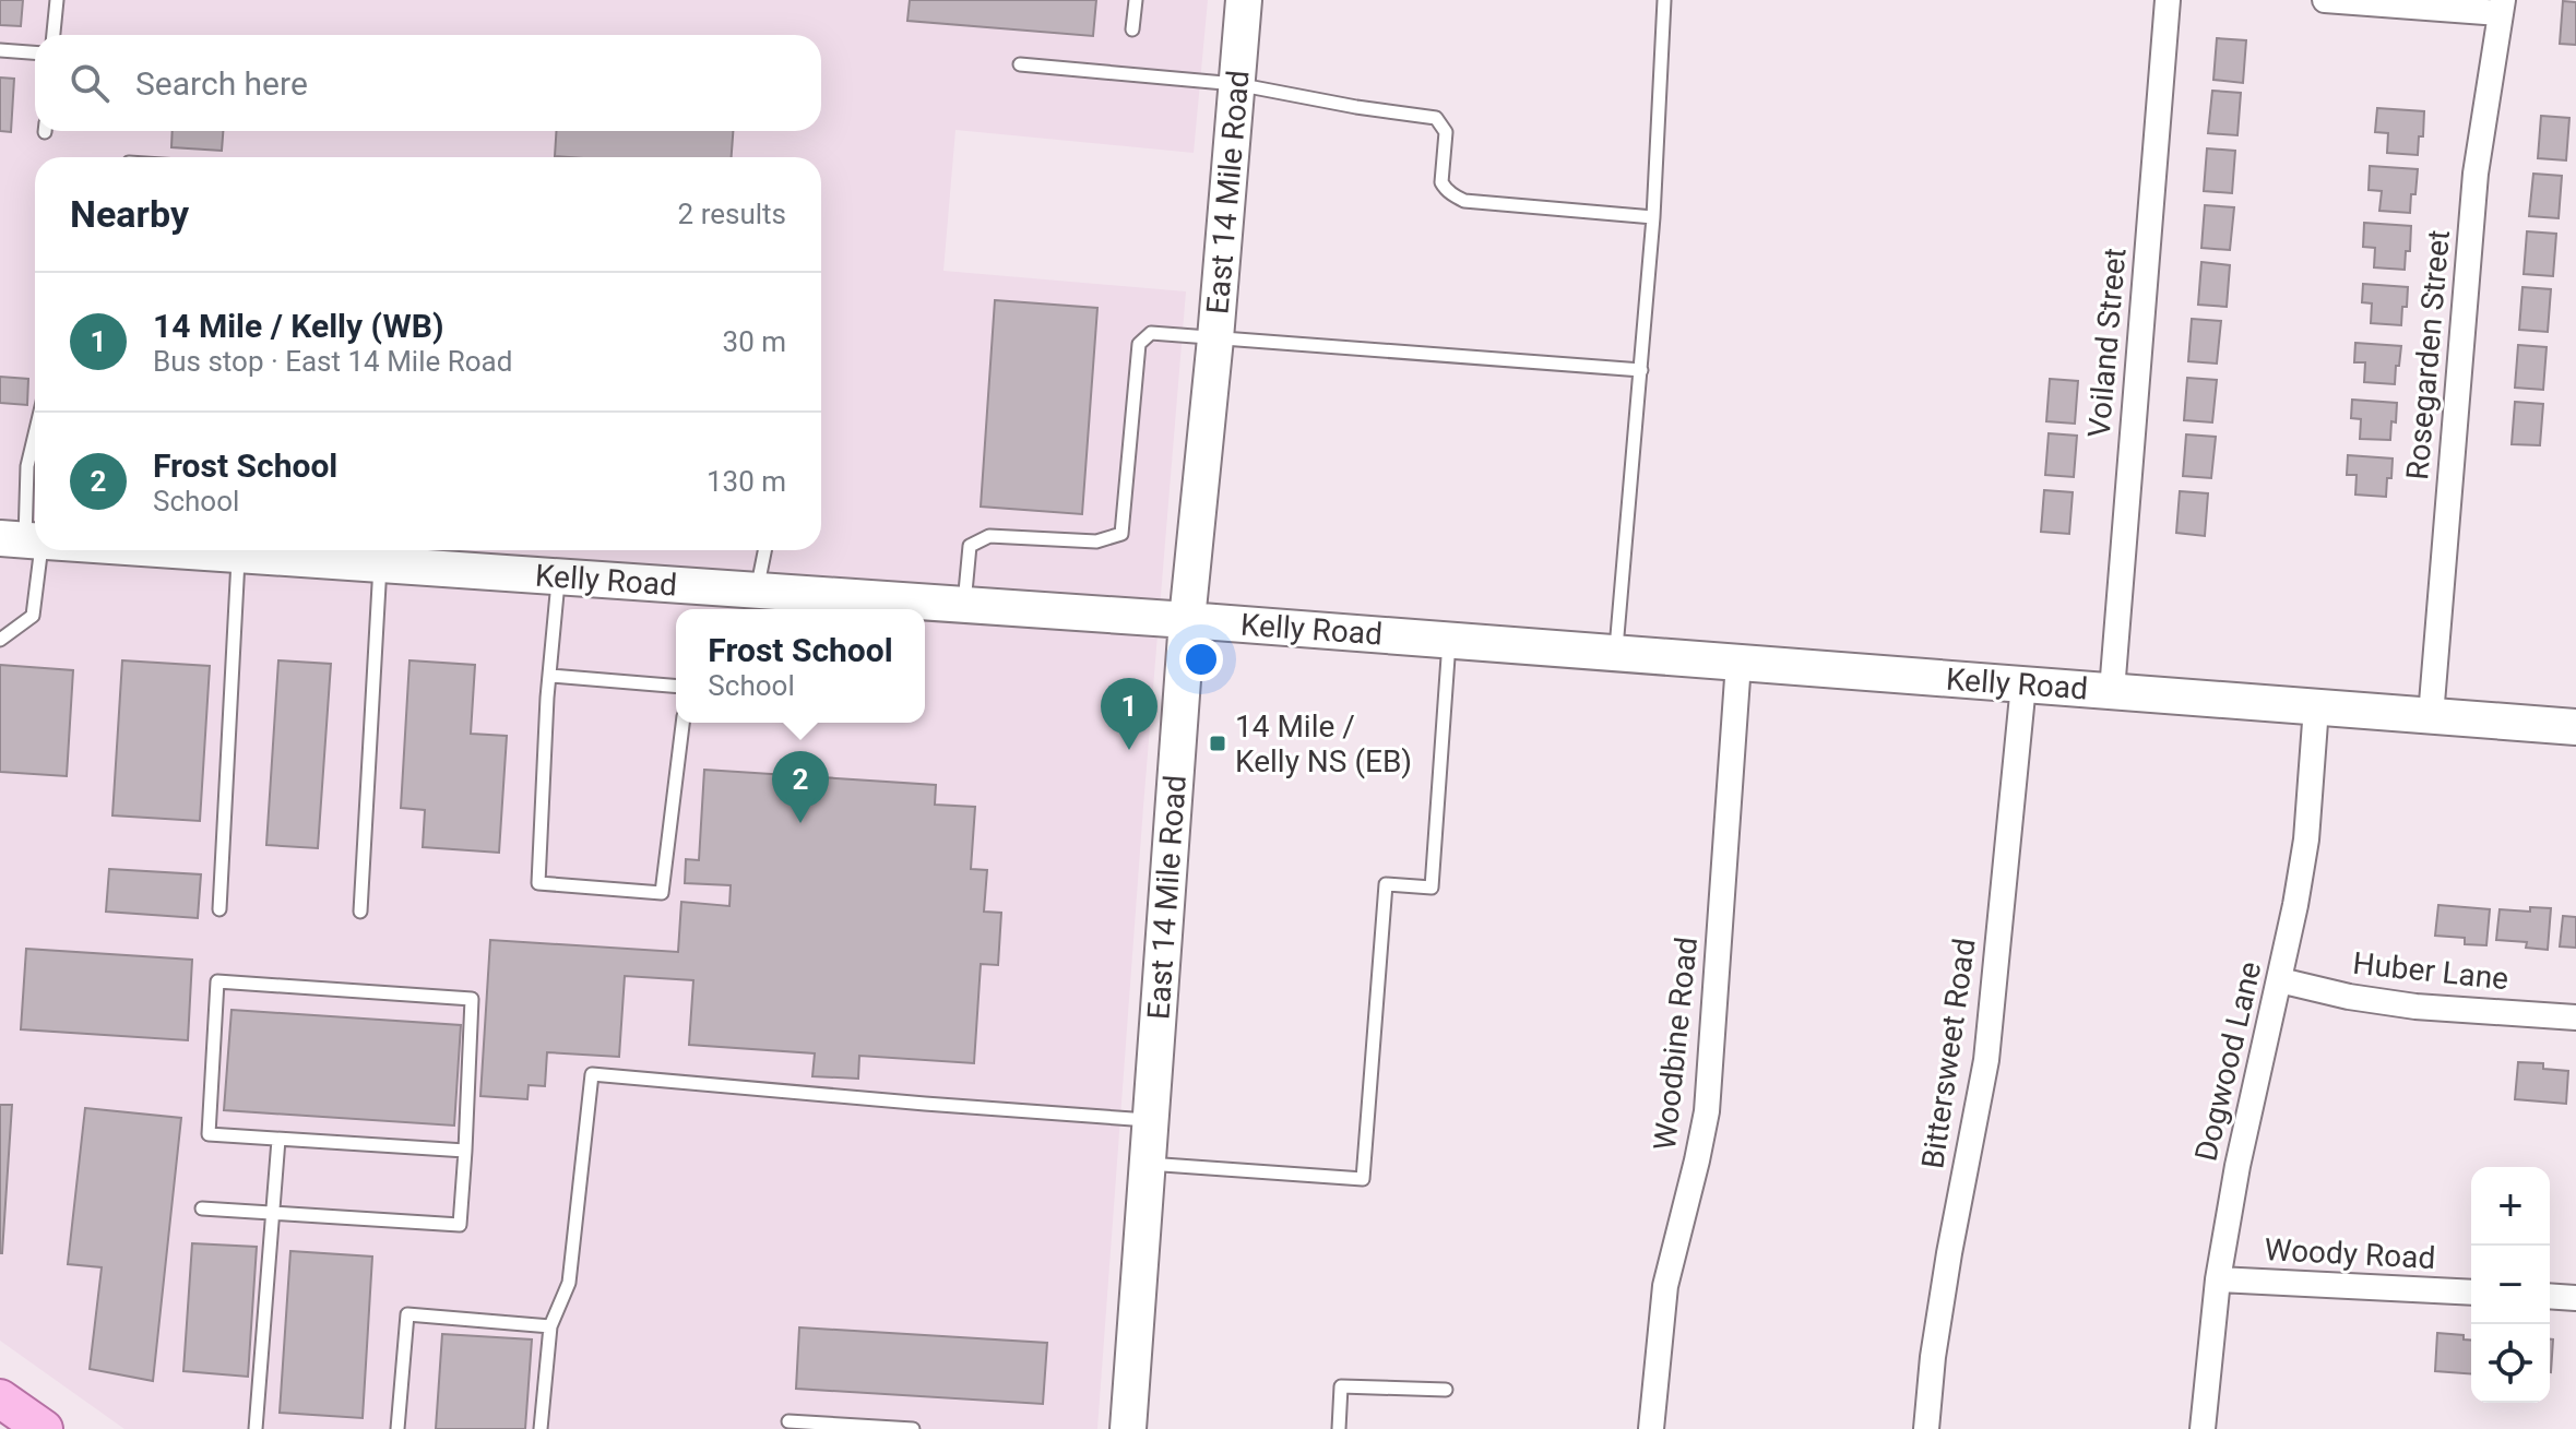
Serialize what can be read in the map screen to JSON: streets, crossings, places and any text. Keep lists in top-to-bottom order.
{
  "streets": {
    "street": [
      "East 14 Mile Road",
      "Voiland Street",
      "Rosegarden Street",
      "Kelly Road",
      "Huber Lane",
      "Woodbine Road",
      "Bittersweet Road",
      "Dogwood Lane",
      "Woody Road"
    ]
  },
  "crossings": [
    ["East 14 Mile Road", "Kelly Road"],
    ["Voiland Street", "Kelly Road"],
    ["Rosegarden Street", "Kelly Road"],
    ["Kelly Road", "Woodbine Road"],
    ["Kelly Road", "Bittersweet Road"],
    ["Kelly Road", "Dogwood Lane"],
    ["Huber Lane", "Dogwood Lane"],
    ["Dogwood Lane", "Woody Road"]
  ],
  "places": {
    "transit": ["14 Mile / Kelly NS (EB)"]
  },
  "page": {
    "search": "Search here",
    "heading": ["Nearby", "2 results"],
    "list": [
      {
        "mark": "1",
        "name": "14 Mile / Kelly (WB)",
        "note": "Bus stop · East 14 Mile Road",
        "value": "30 m"
      },
      {
        "mark": "2",
        "name": "Frost School",
        "note": "School",
        "value": "130 m"
      }
    ],
    "popup": ["Frost School", "School"],
    "pins": ["1", "2"],
    "map_buttons": ["+", "−"]
  }
}
